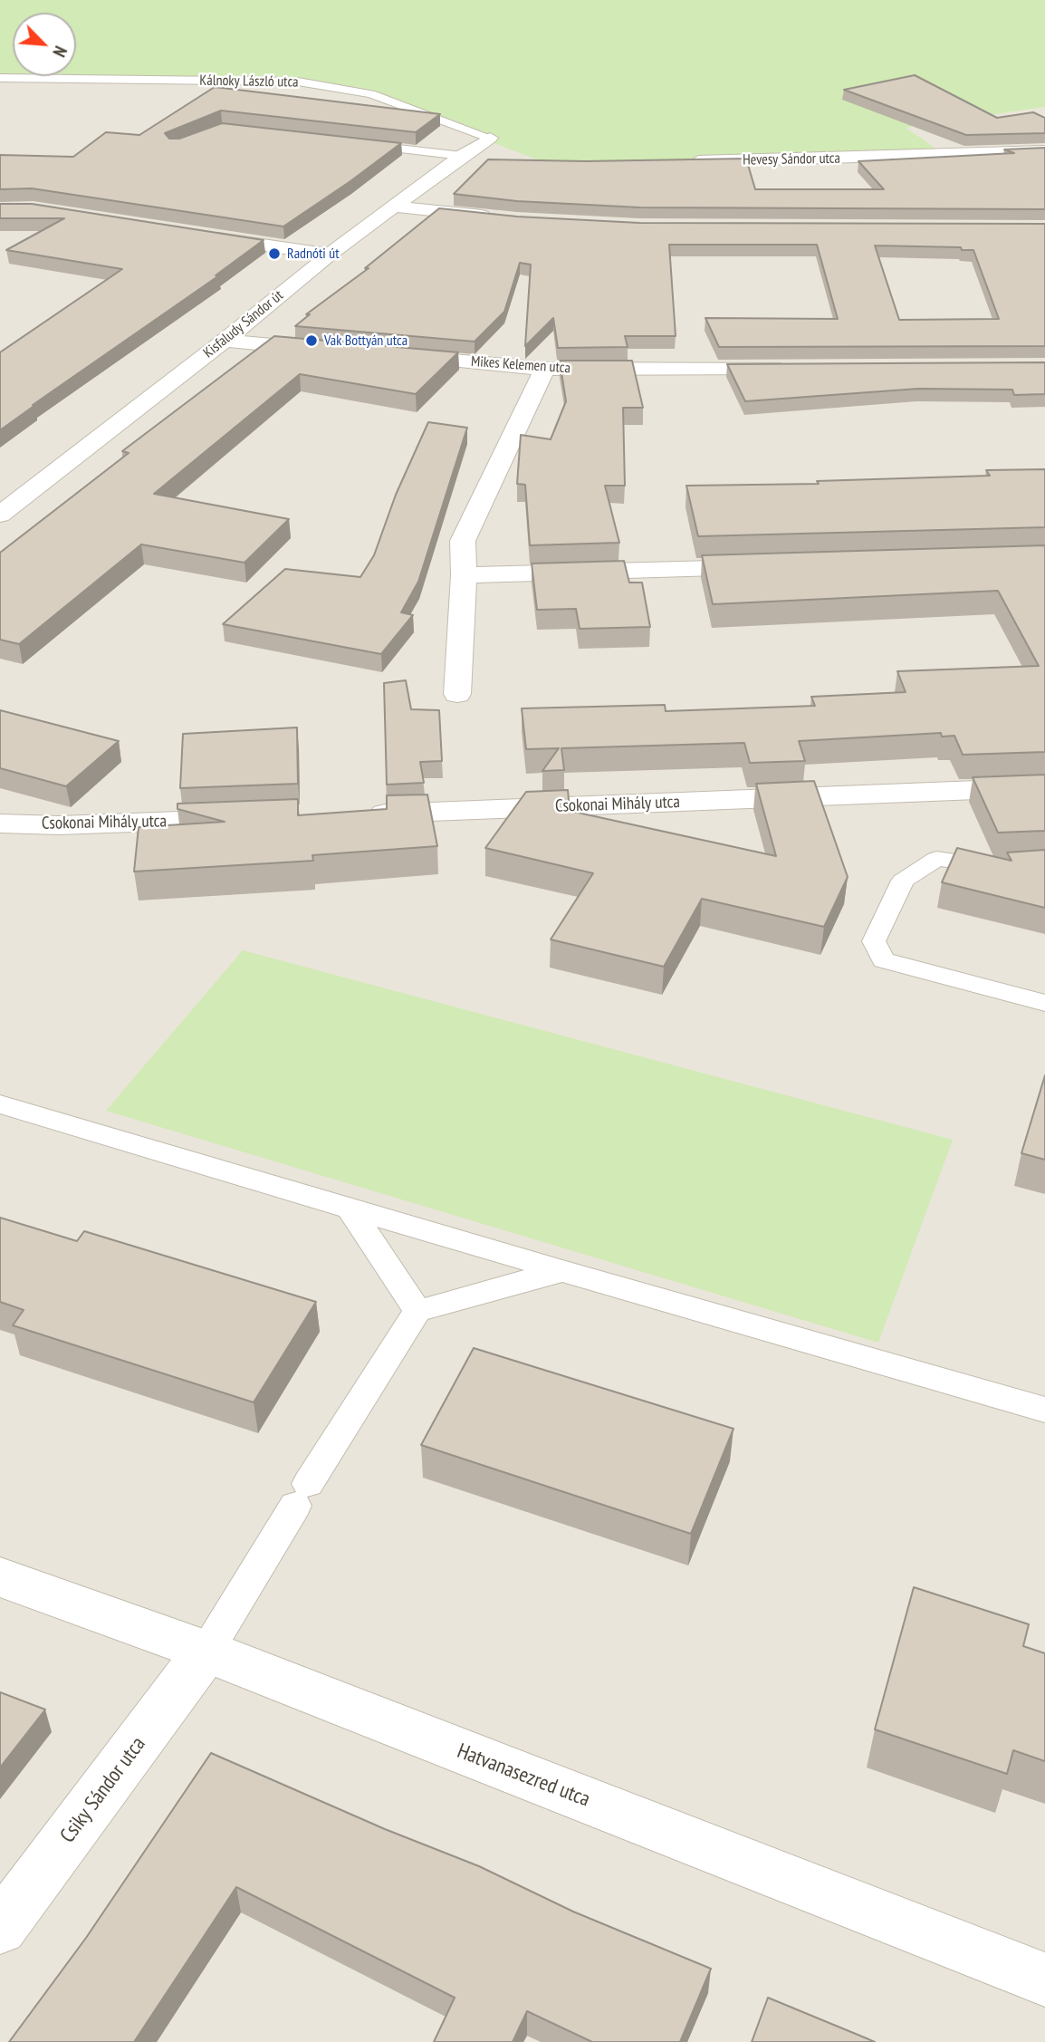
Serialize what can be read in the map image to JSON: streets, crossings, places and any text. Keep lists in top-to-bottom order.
{
  "streets": {
    "street": [
      "Hevesy Sándor utca",
      "Kisfaludy Sándor út",
      "Mikes Kelemen utca",
      "Csokonai Mihály utca",
      "Hatvanasezred utca",
      "Csiky Sándor utca"
    ],
    "lane": ["Kálnoky László utca"]
  },
  "crossings": [
    ["Kálnoky László utca", "Kisfaludy Sándor út"],
    ["Hatvanasezred utca", "Csiky Sándor utca"]
  ],
  "places": ["Radnóti út", "Vak Bottyán utca"],
  "north": "bottom right"
}
